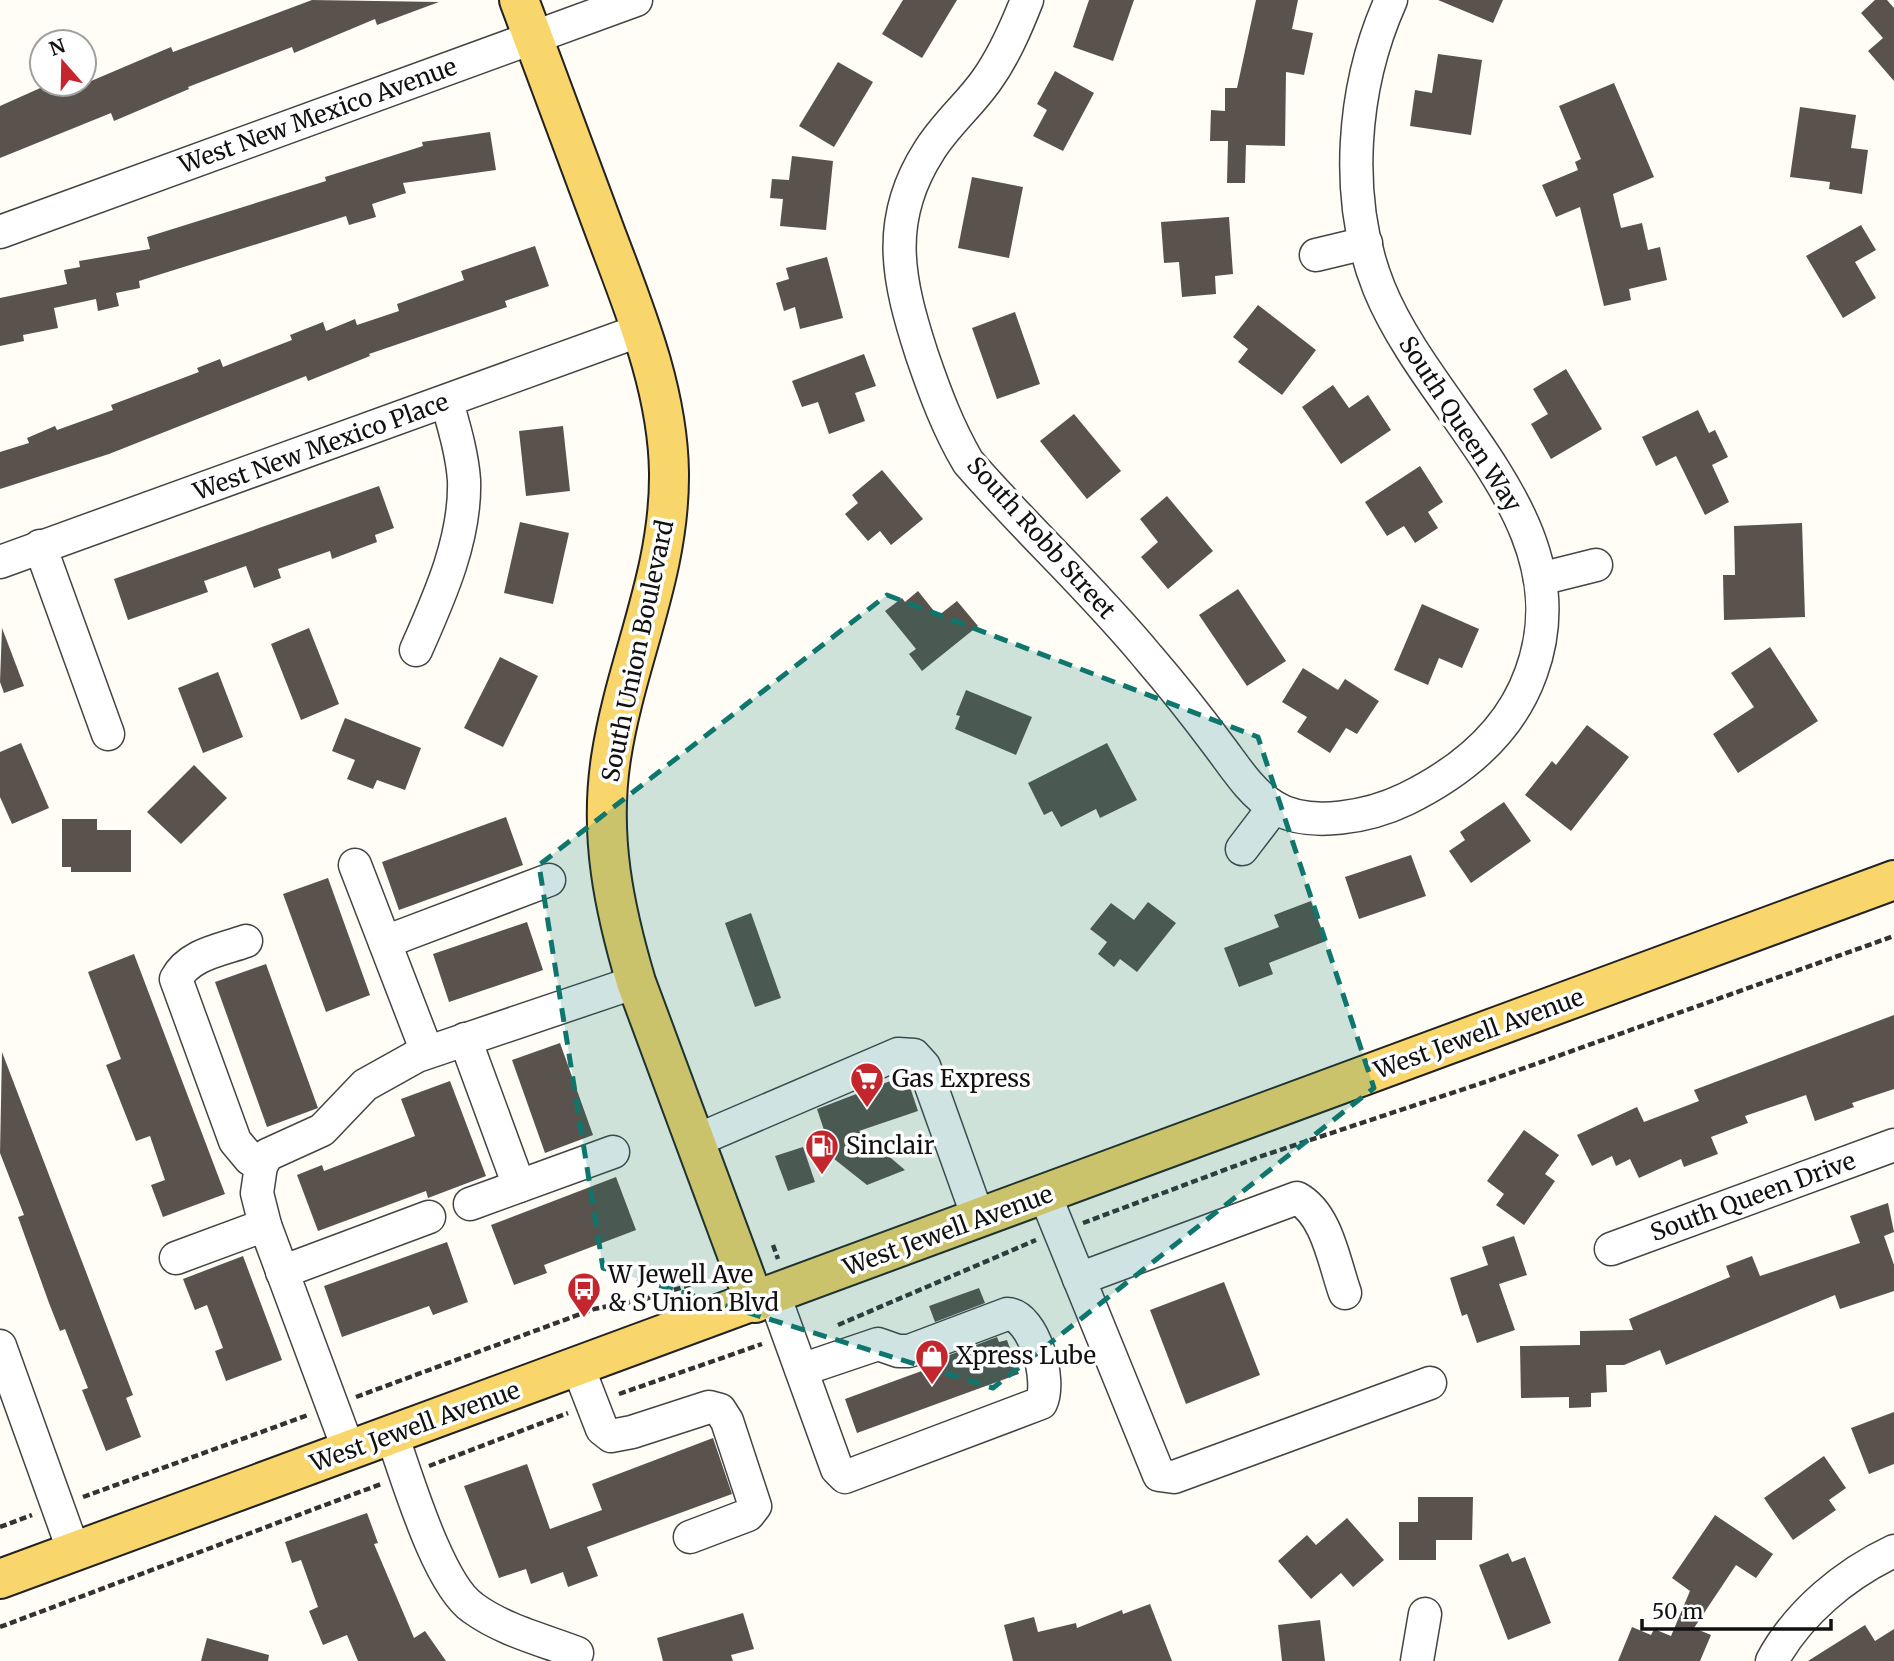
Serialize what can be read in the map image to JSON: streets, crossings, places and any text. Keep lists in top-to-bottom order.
{
  "streets": {
    "main road": ["South Union Boulevard", "West Jewell Avenue"],
    "street": [
      "West New Mexico Avenue",
      "South Queen Way",
      "West New Mexico Place",
      "South Robb Street",
      "South Queen Drive"
    ]
  },
  "crossings": [
    ["West New Mexico Avenue", "South Union Boulevard"],
    ["South Queen Way", "South Robb Street"],
    ["West New Mexico Place", "South Union Boulevard"],
    ["South Union Boulevard", "West Jewell Avenue"]
  ],
  "places": {
    "supermarket": ["Gas Express"],
    "fuel station": ["Sinclair"],
    "bus stop": ["W Jewell Ave & S Union Blvd"],
    "shop": ["Xpress Lube"]
  },
  "scale_bar": "50 m",
  "north": "top"
}
